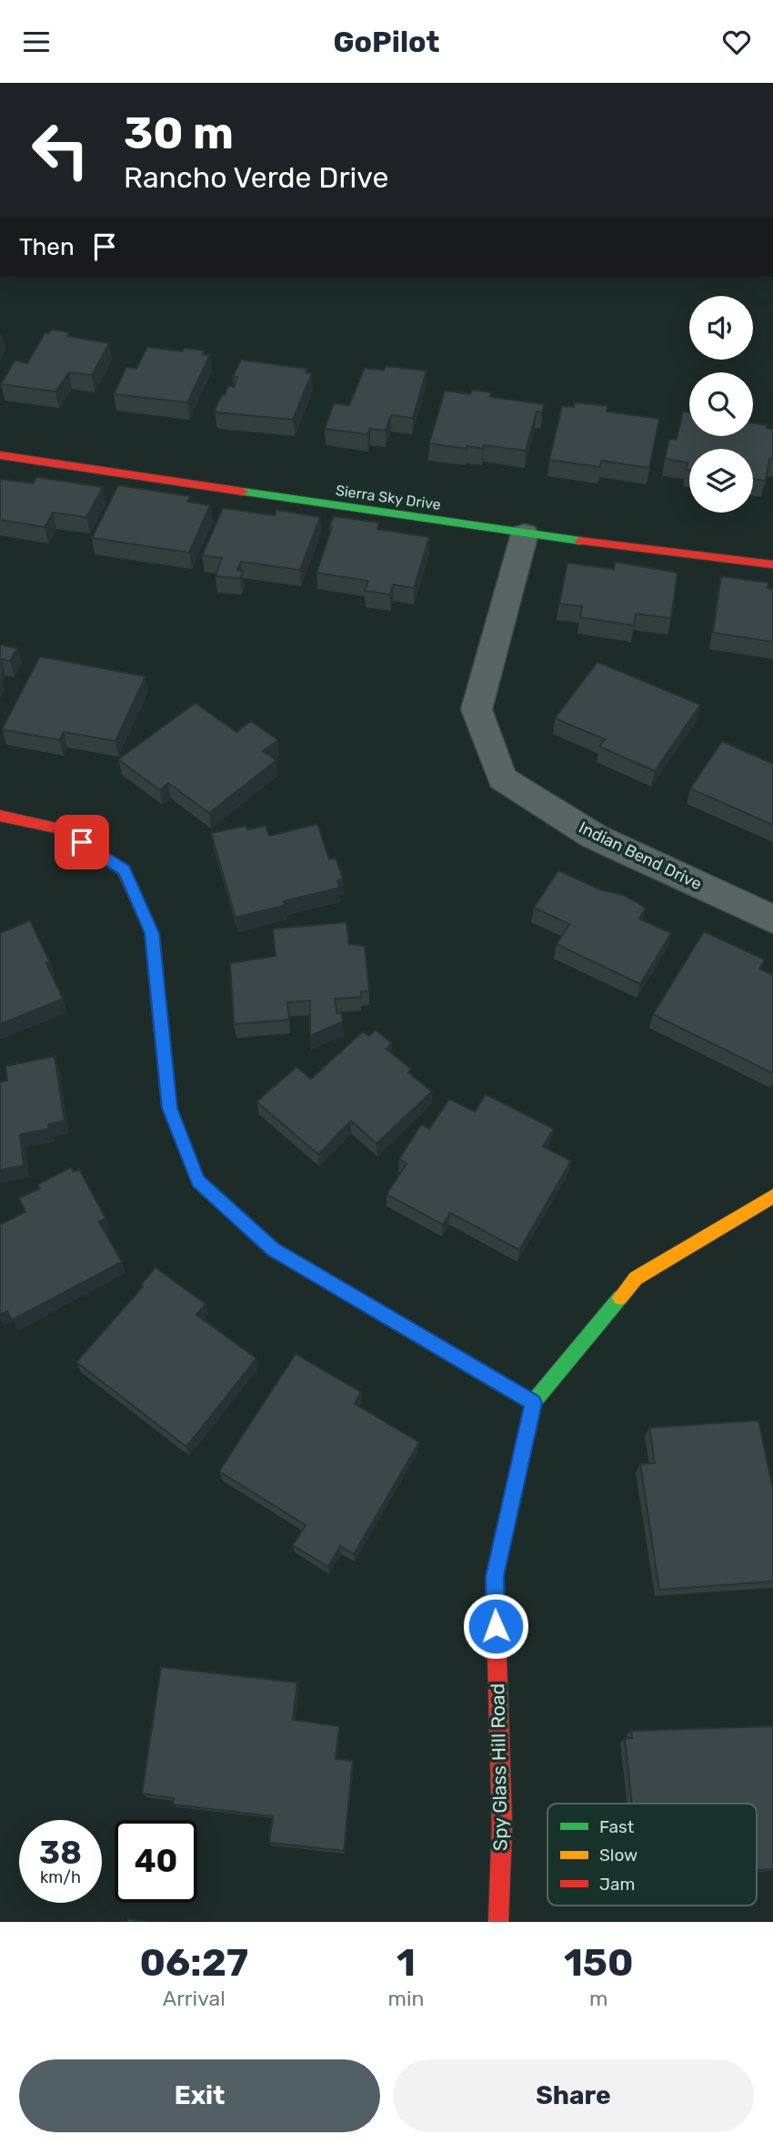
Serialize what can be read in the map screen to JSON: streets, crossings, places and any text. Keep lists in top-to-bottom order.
{
  "streets": {
    "street": ["Sierra Sky Drive", "Indian Bend Drive", "Spy Glass Hill Road"]
  },
  "crossings": [
    ["Sierra Sky Drive", "Indian Bend Drive"]
  ],
  "legend": ["Fast", "Slow", "Jam"],
  "page": {
    "header": "GoPilot",
    "turn": ["30 m", "Rancho Verde Drive"],
    "then": "Then",
    "speed": "38 km/h",
    "limit": "40",
    "eta": [
      "06:27",
      "Arrival",
      "1",
      "min",
      "150",
      "m"
    ],
    "buttons": ["Exit", "Share"]
  }
}
